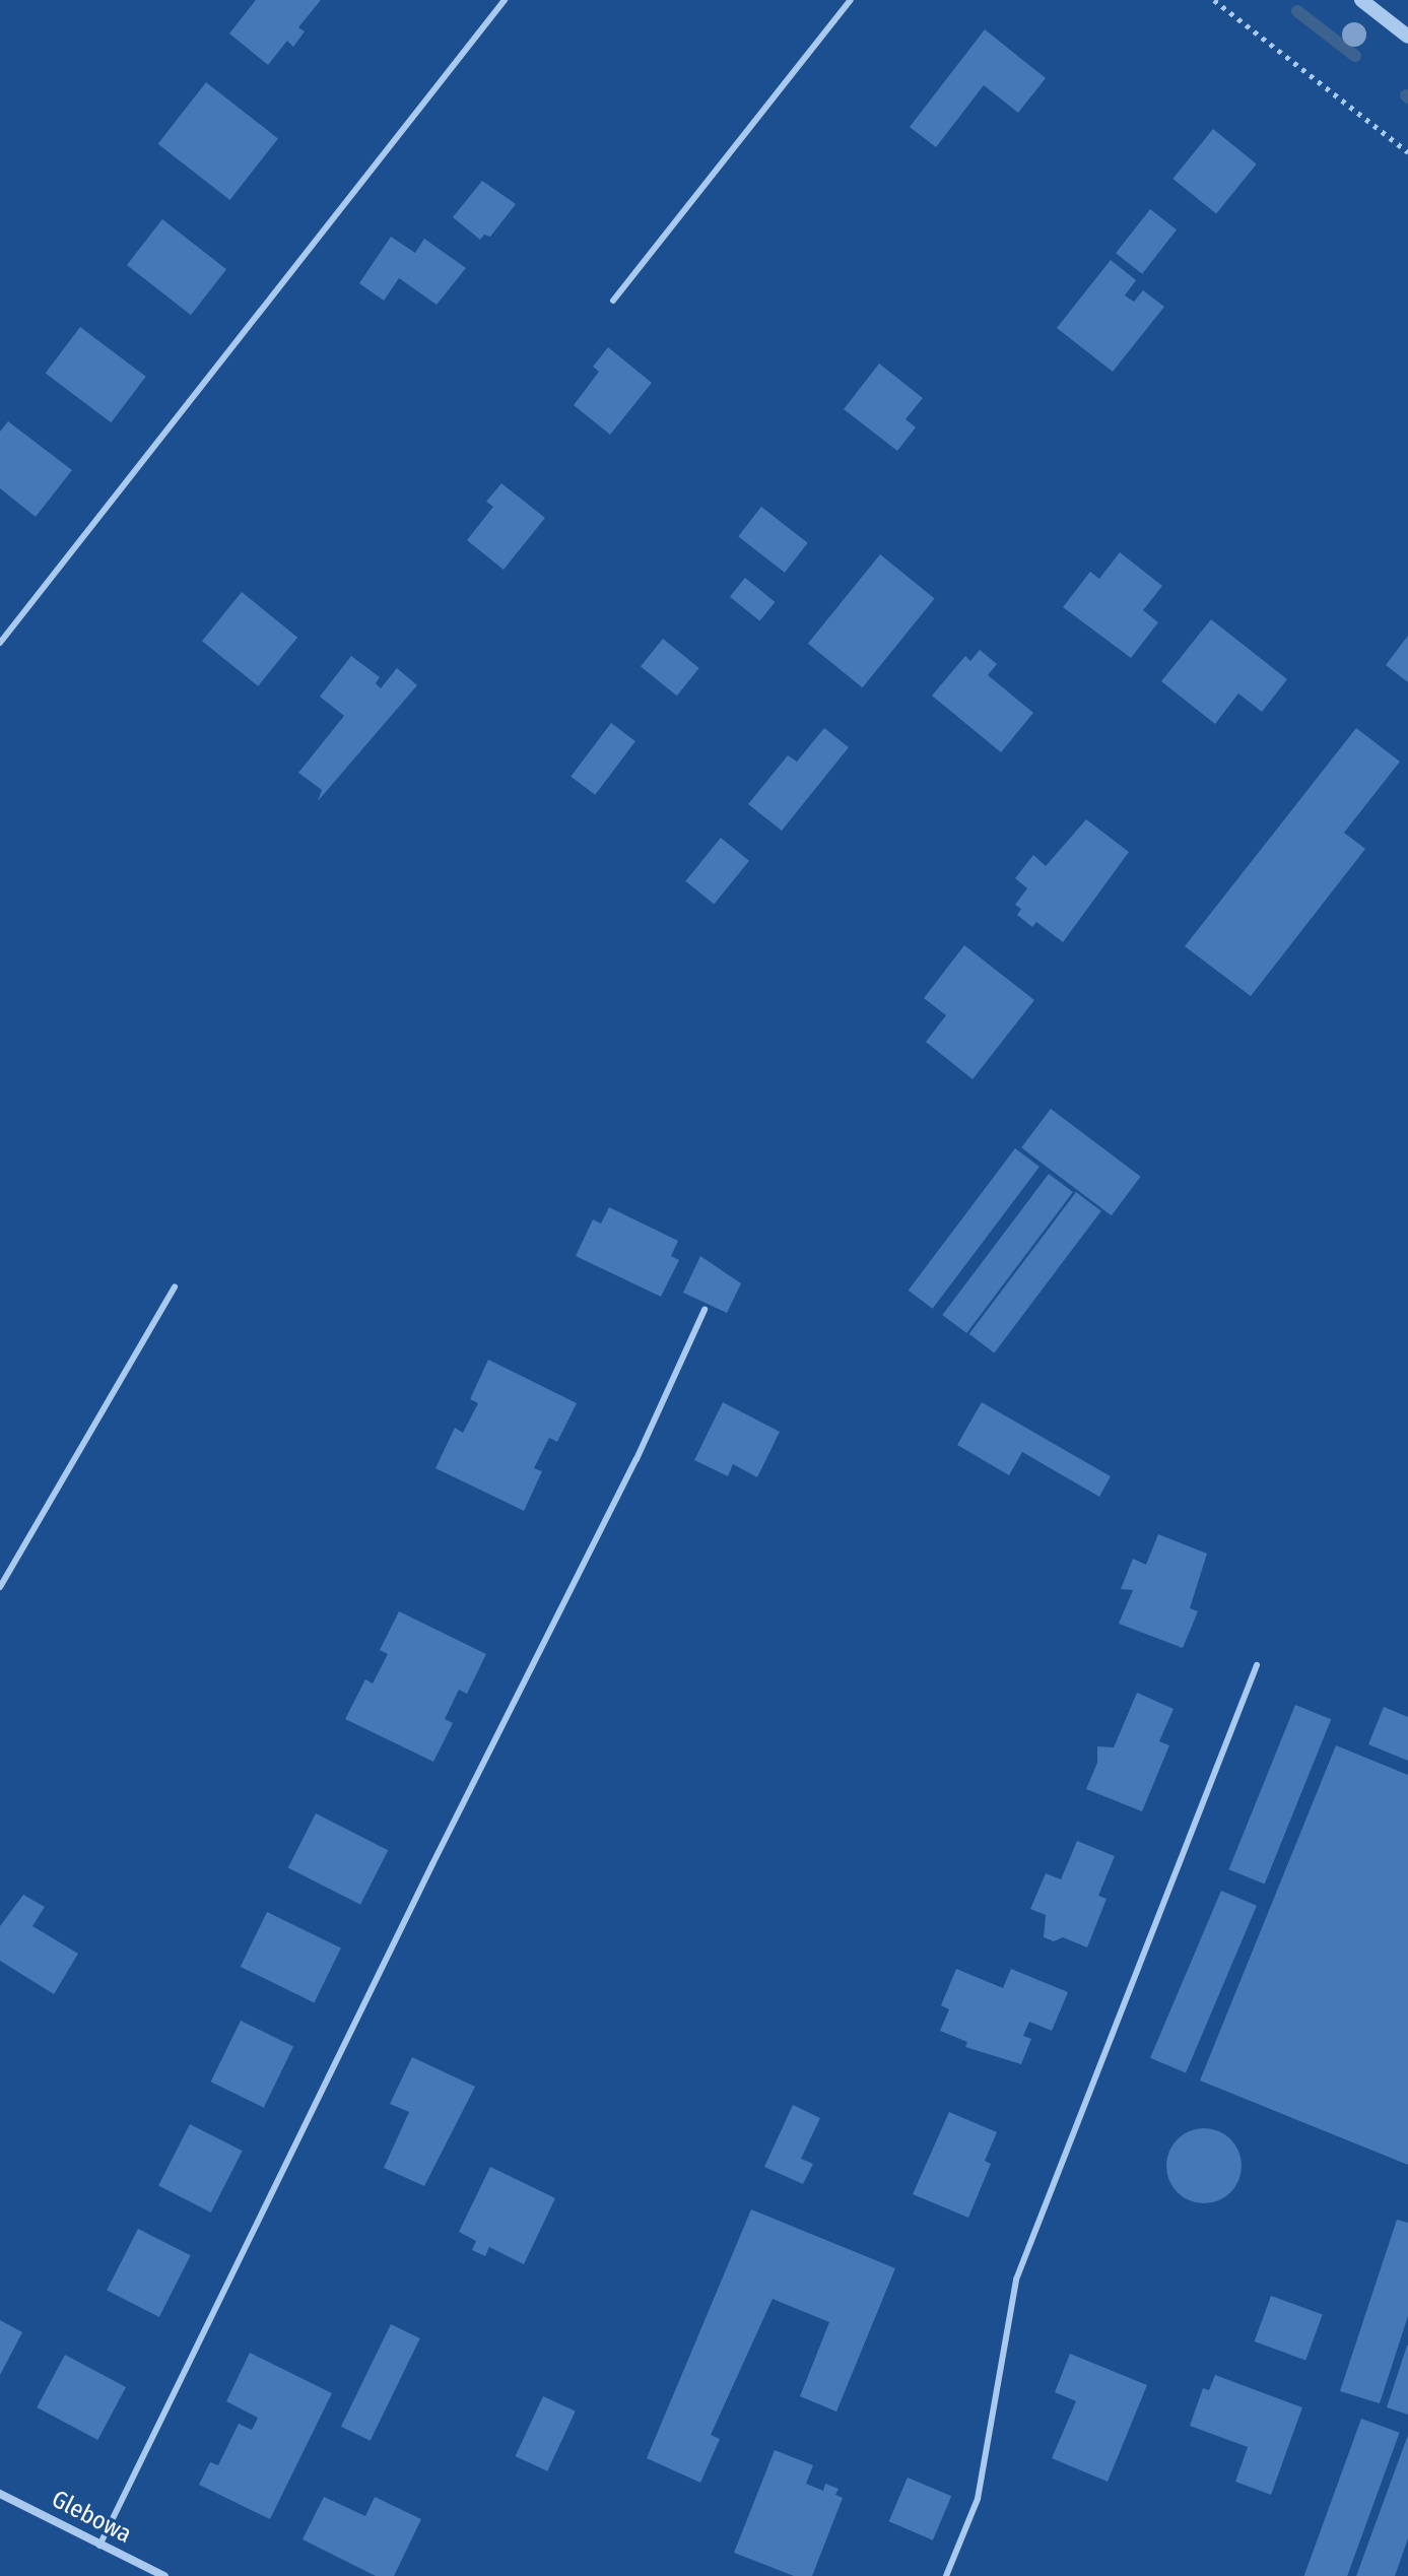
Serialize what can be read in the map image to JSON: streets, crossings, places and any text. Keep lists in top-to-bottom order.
{
  "streets": {
    "street": ["Glebowa"]
  }
}
